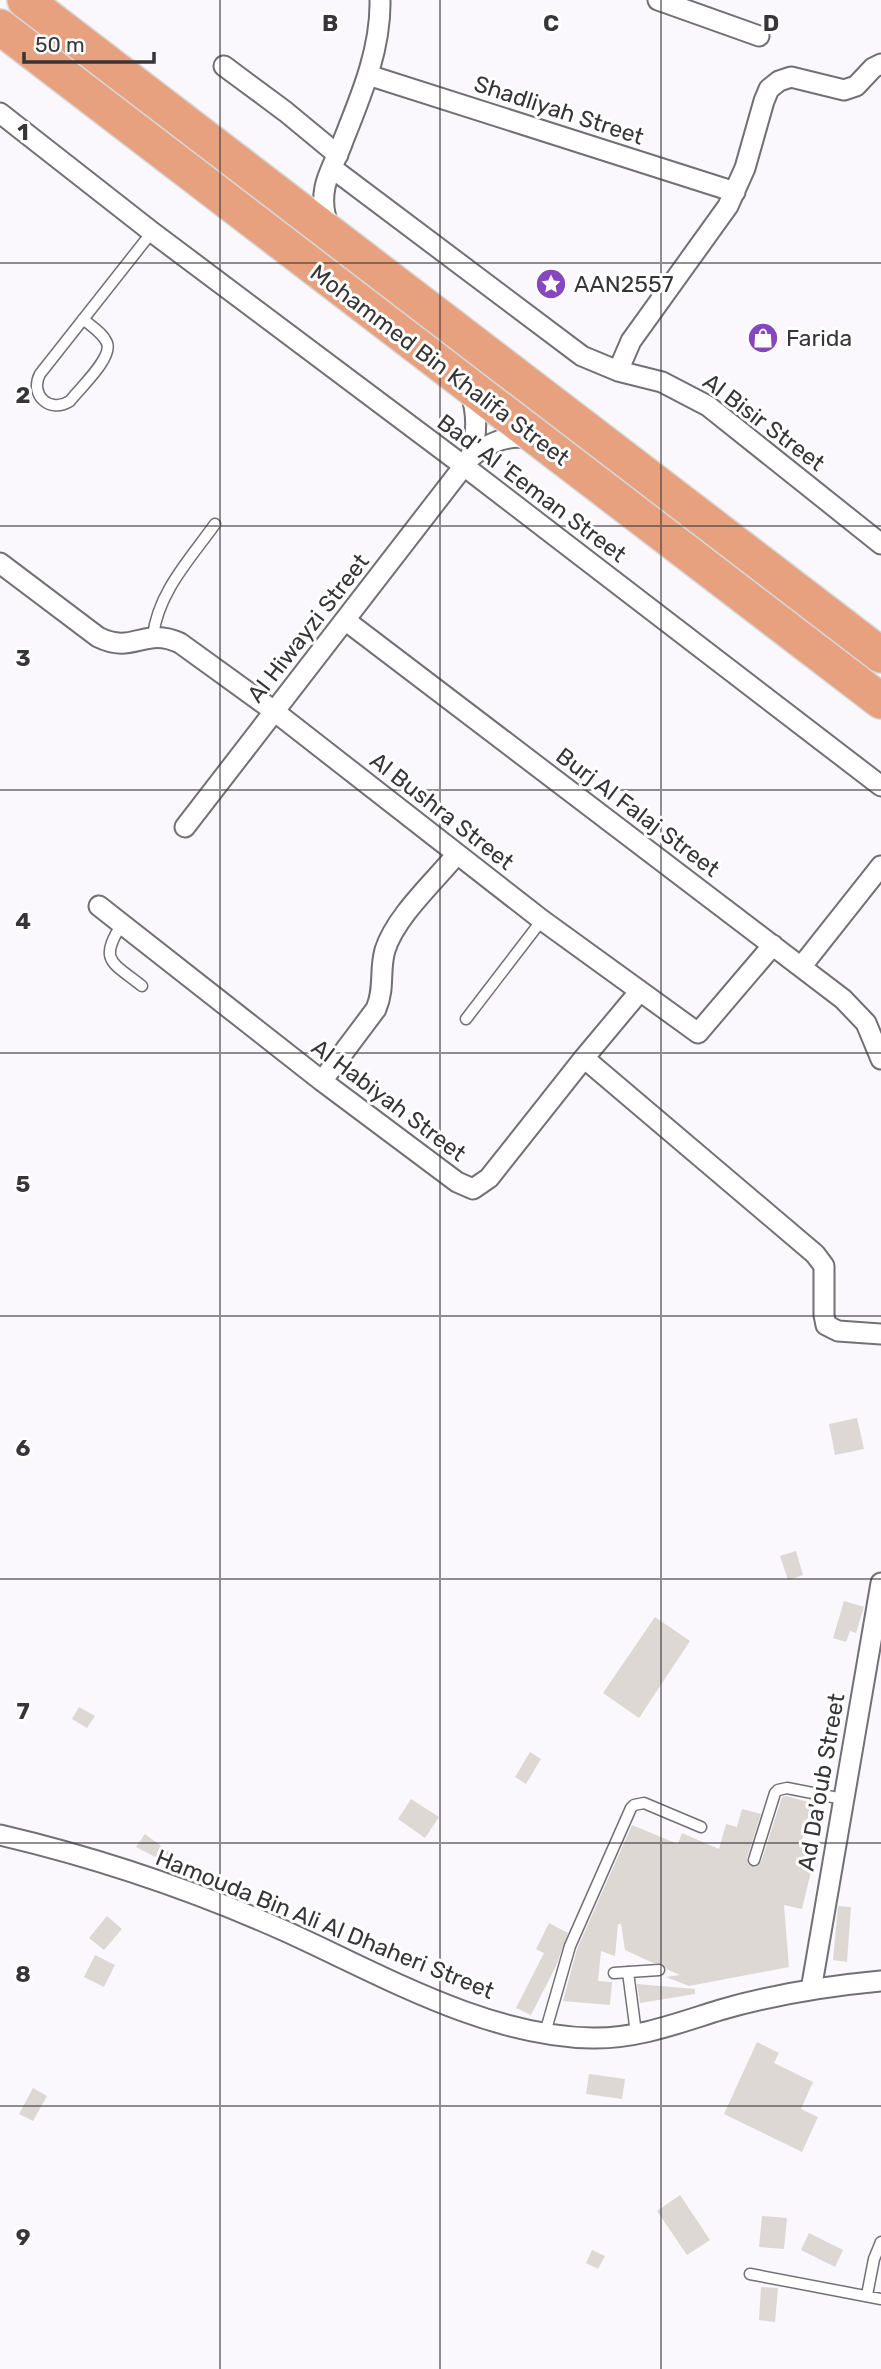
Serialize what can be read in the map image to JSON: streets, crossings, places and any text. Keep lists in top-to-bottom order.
{
  "streets": {
    "highway": ["Mohammed Bin Khalifa Street"],
    "street": [
      "Shadliyah Street",
      "Al Bisir Street",
      "Bad' Al 'Eeman Street",
      "Al Hiwayzi Street",
      "Al Bushra Street",
      "Burj Al Falaj Street",
      "Al Habiyah Street",
      "Ad Da'oub Street",
      "Hamouda Bin Ali Al Dhaheri Street"
    ]
  },
  "crossings": [
    ["Mohammed Bin Khalifa Street", "Al Hiwayzi Street"],
    ["Bad' Al 'Eeman Street", "Al Hiwayzi Street"],
    ["Al Hiwayzi Street", "Al Bushra Street"],
    ["Al Hiwayzi Street", "Burj Al Falaj Street"],
    ["Al Bushra Street", "Burj Al Falaj Street"],
    ["Ad Da'oub Street", "Hamouda Bin Ali Al Dhaheri Street"]
  ],
  "places": {
    "place": ["AAN2557"],
    "shop": ["Farida"]
  },
  "scale_bar": "50 m",
  "grid": {
    "columns": ["B", "C", "D"],
    "rows": [
      "1",
      "2",
      "3",
      "4",
      "5",
      "6",
      "7",
      "8",
      "9"
    ]
  }
}
